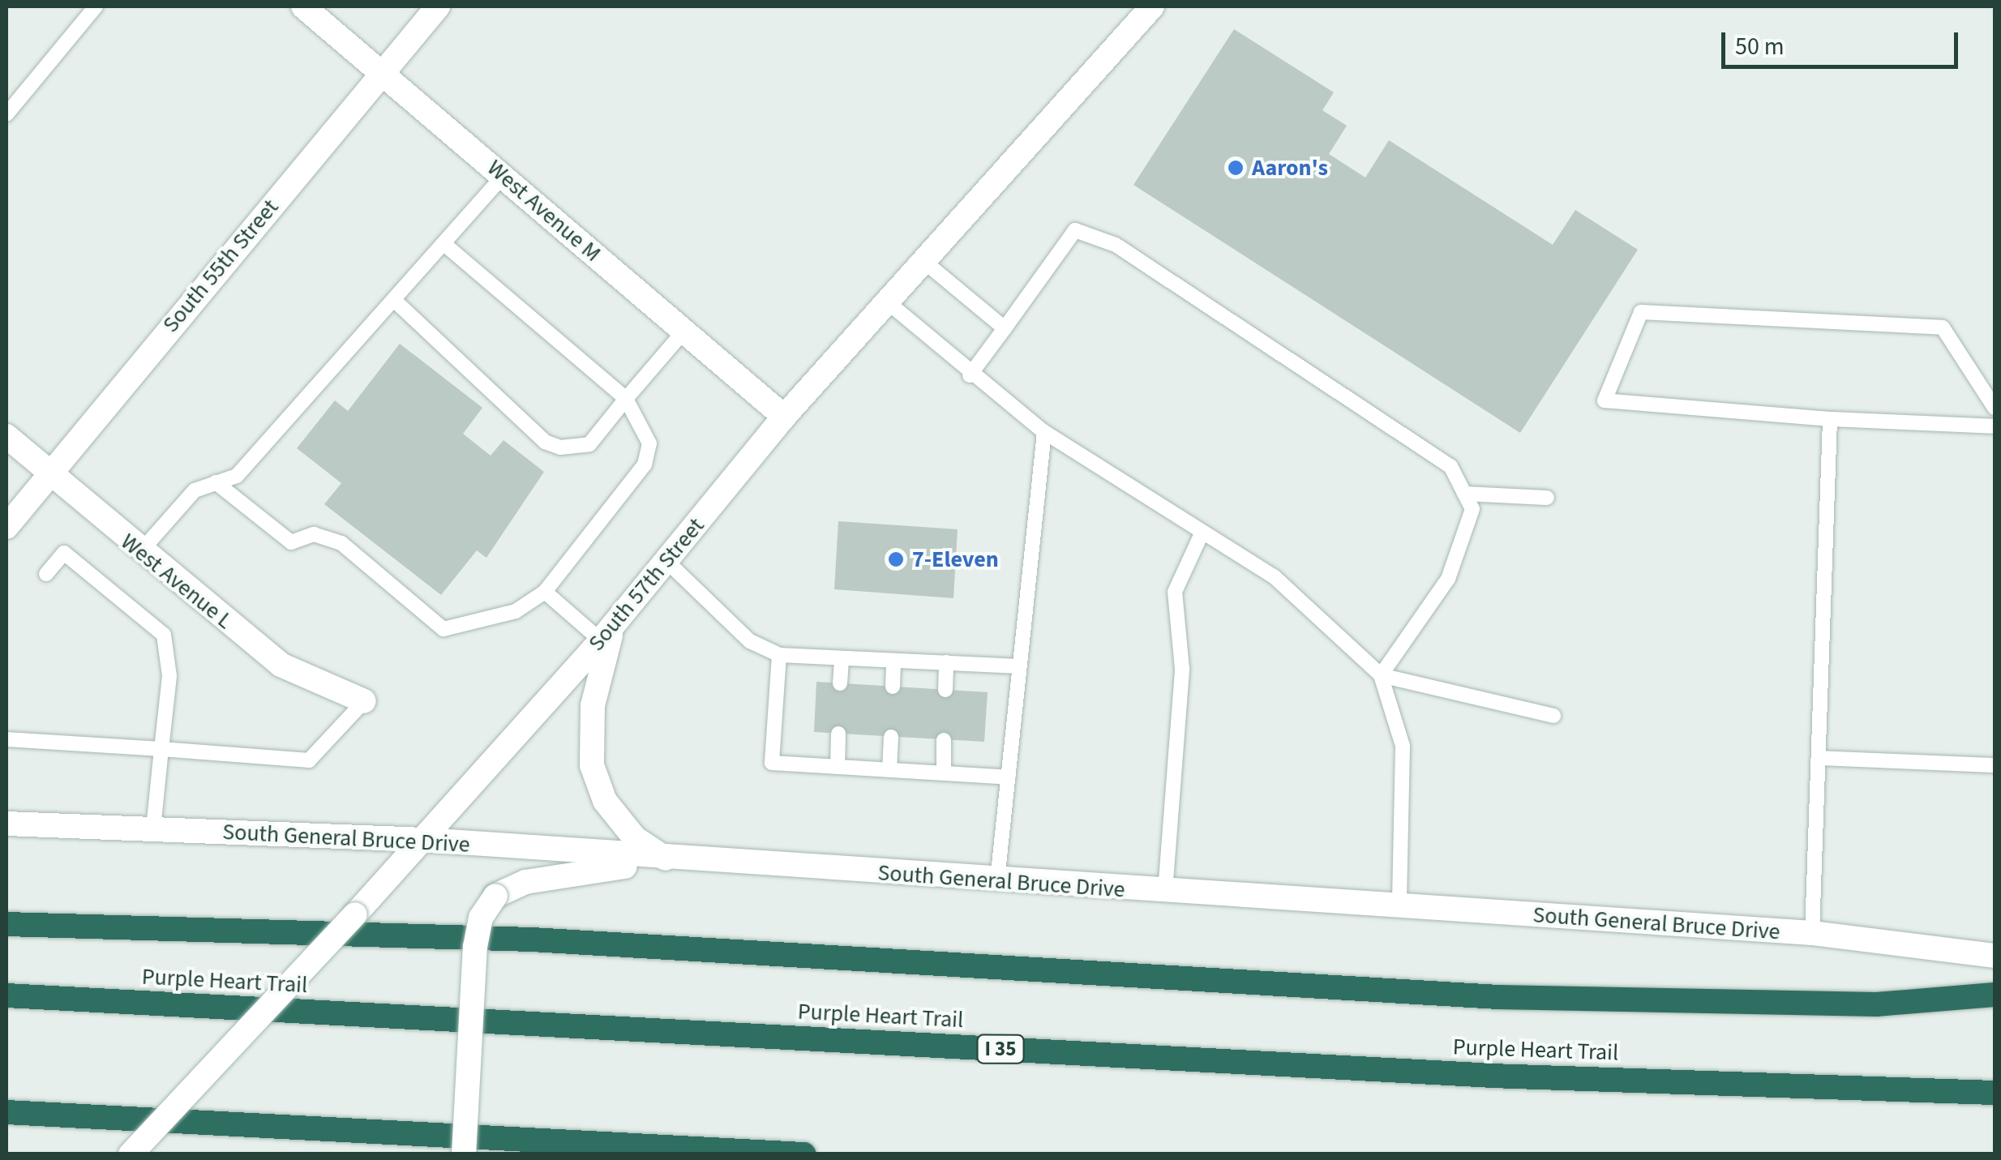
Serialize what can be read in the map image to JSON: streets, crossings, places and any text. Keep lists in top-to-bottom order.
{
  "streets": {
    "highway": ["Purple Heart Trail", "I 35"],
    "street": [
      "West Avenue M",
      "South 55th Street",
      "West Avenue L",
      "South 57th Street",
      "South General Bruce Drive"
    ]
  },
  "crossings": [
    ["West Avenue M", "South 55th Street"],
    ["West Avenue M", "South 57th Street"],
    ["South 55th Street", "West Avenue L"],
    ["South 57th Street", "South General Bruce Drive"]
  ],
  "places": ["Aaron's", "7-Eleven"],
  "scale_bar": "50 m"
}
